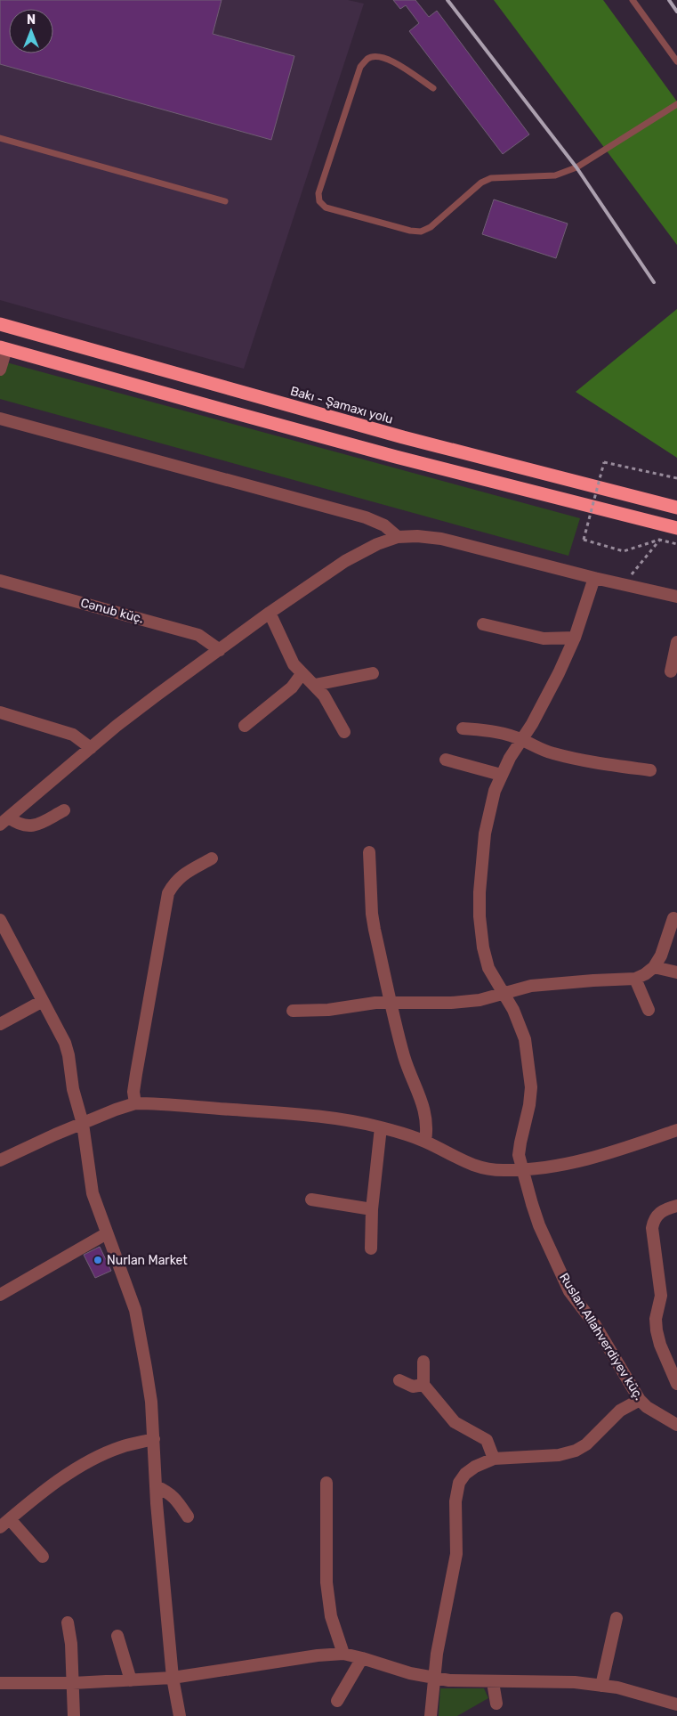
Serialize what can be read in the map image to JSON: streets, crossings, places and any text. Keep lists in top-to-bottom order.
{
  "streets": {
    "highway": ["Bakı - Şamaxı yolu"],
    "street": ["Cənub küç.", "Ruslan Allahverdiyev küç."]
  },
  "places": ["Nurlan Market"],
  "north": "top"
}
